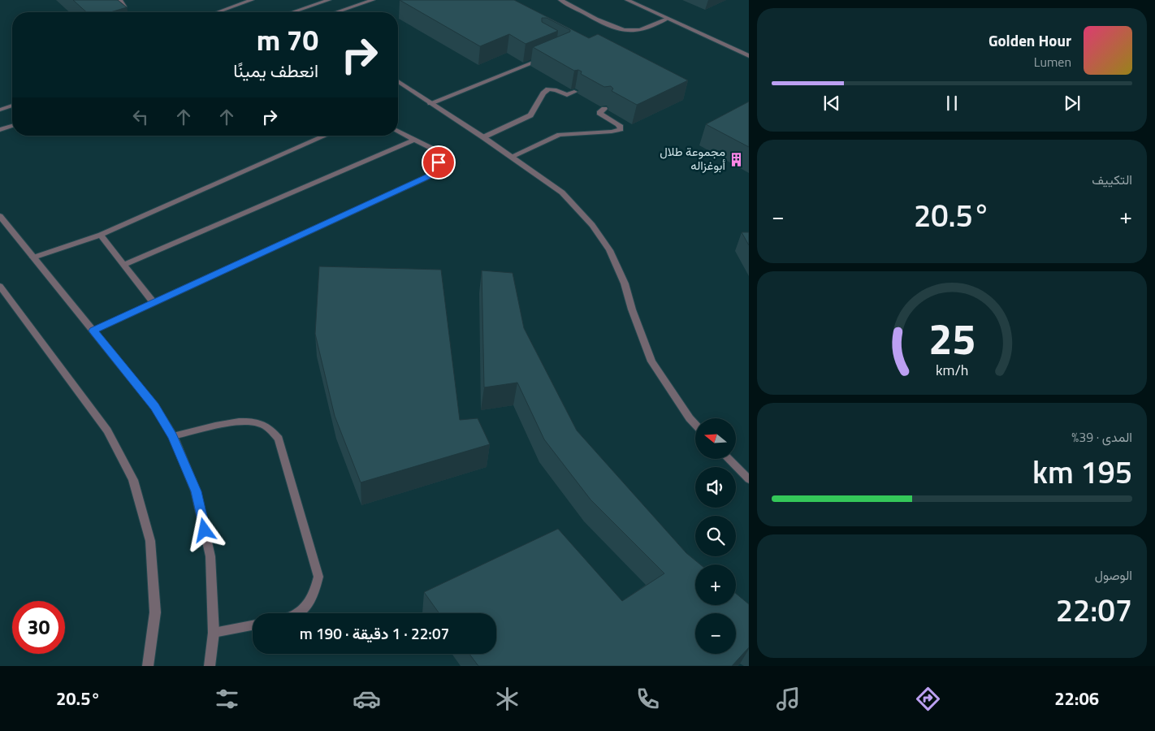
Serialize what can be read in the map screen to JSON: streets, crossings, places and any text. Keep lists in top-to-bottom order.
{
  "places": {
    "building": ["مجموعة طلال أبوغزاله"]
  },
  "north": "left",
  "page": {
    "turn": ["70 m", "انعطف يمينًا"],
    "song": ["Golden Hour", "Lumen"],
    "tile": [
      "التكييف",
      ["المدى · 39%", "195 km"],
      ["الوصول", "22:07"]
    ],
    "heat": ["−", "20.5°", "+"],
    "map_buttons": ["+", "−"],
    "limit": "30",
    "trip": "22:07 · 1 دقيقة · 190 m",
    "tabs": ["22:06", "20.5°"],
    "gauge": ["25", "km/h"]
  }
}
